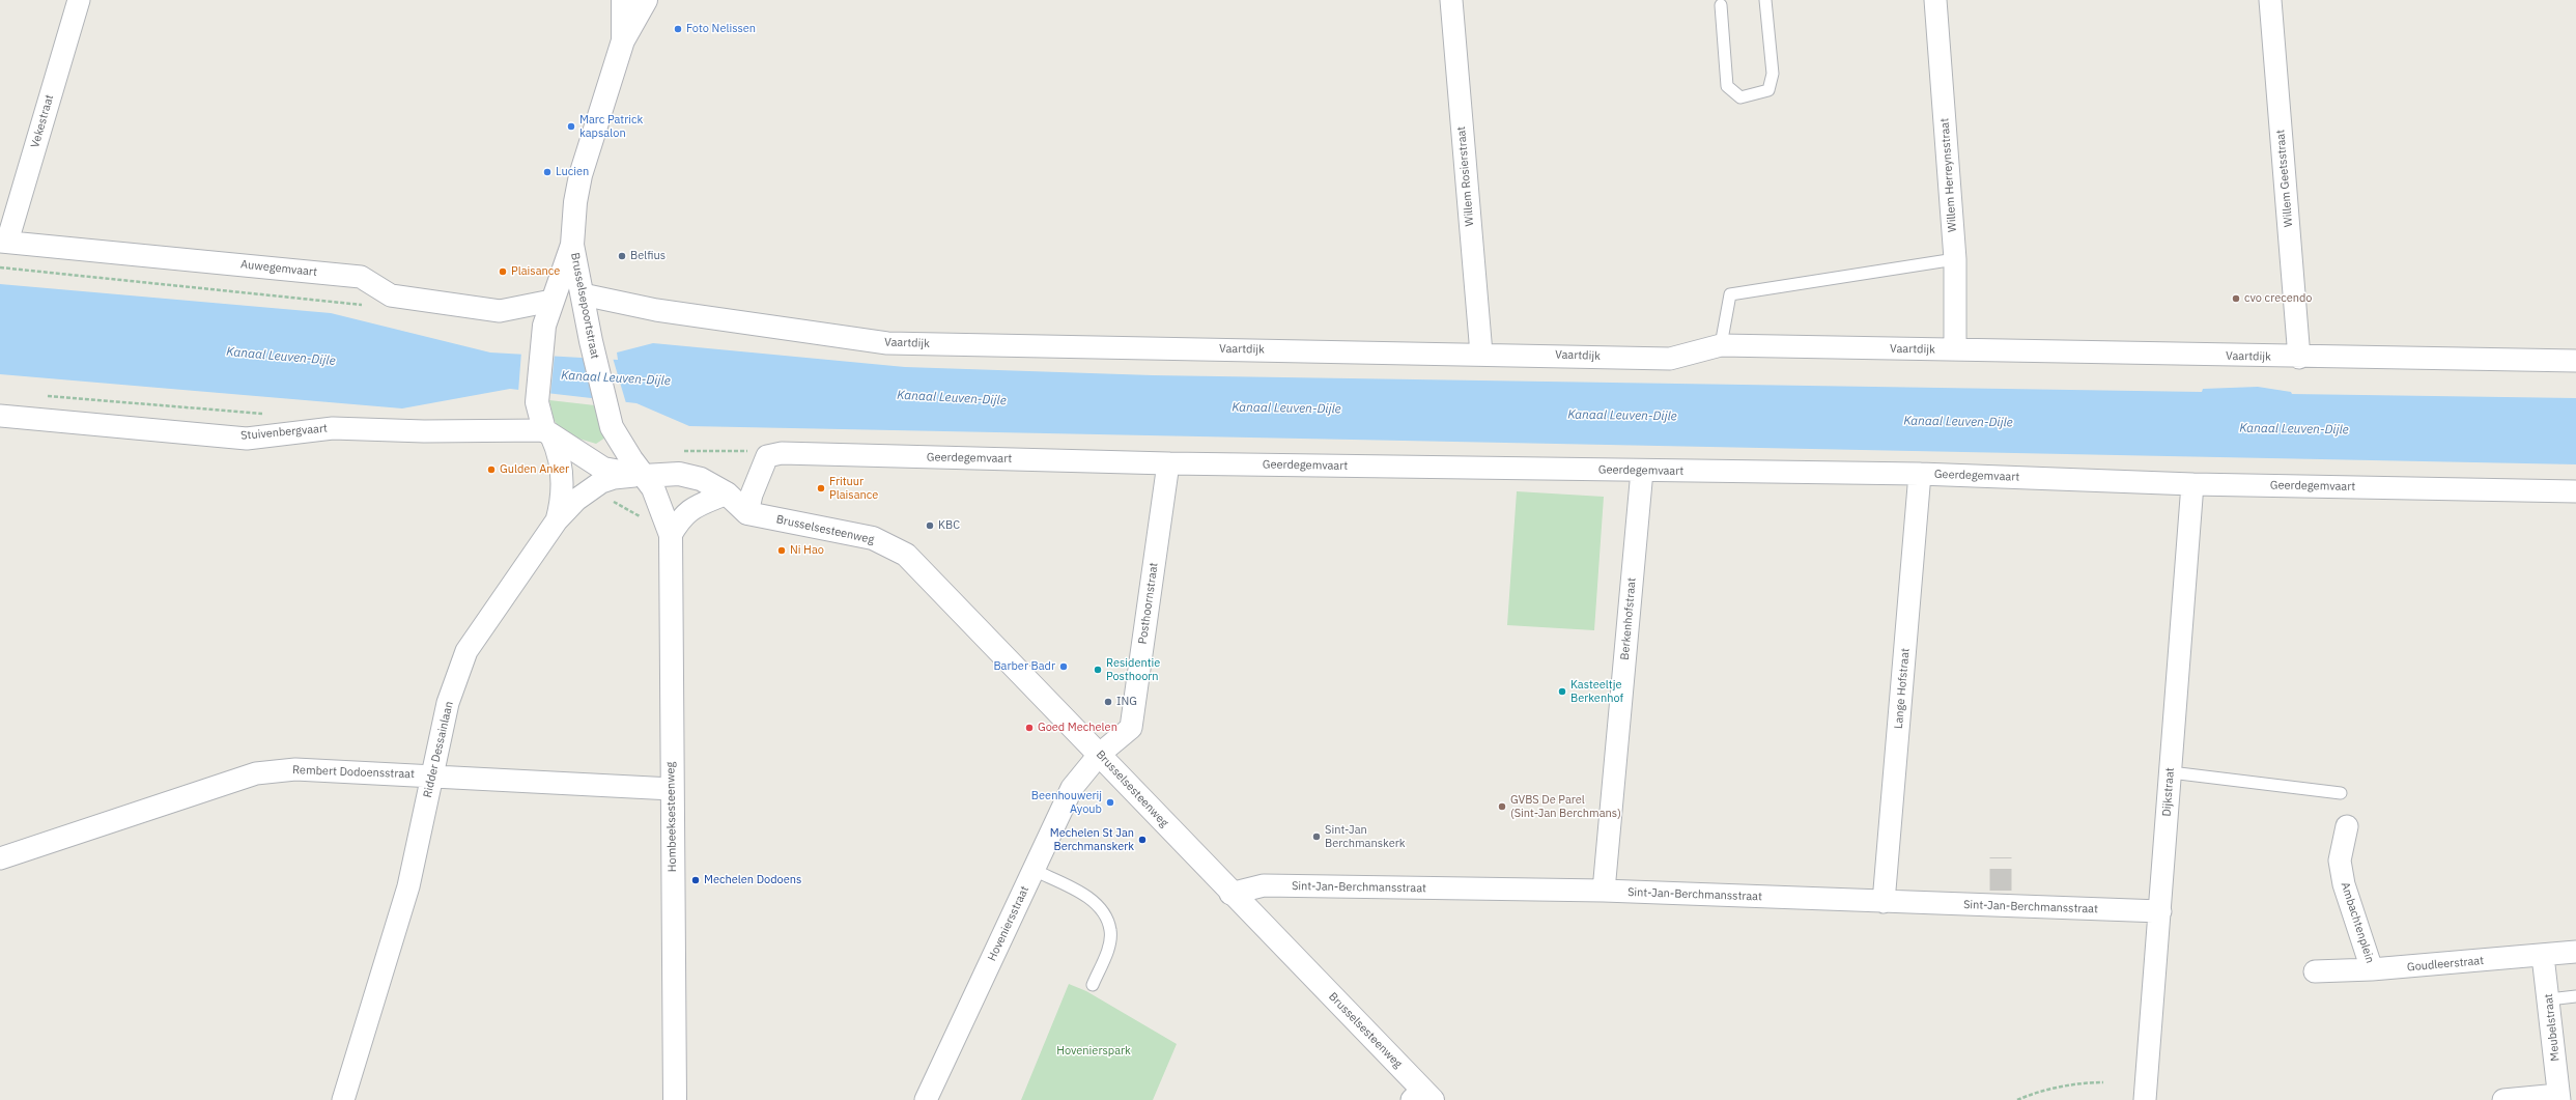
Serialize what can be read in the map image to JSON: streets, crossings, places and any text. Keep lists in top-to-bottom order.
{
  "streets": {
    "main road": ["Brusselsepoortstraat", "Brusselsesteenweg", "Hombeeksesteenweg"],
    "street": [
      "Vekestraat",
      "Willem Herreynsstraat",
      "Willem Rosierstraat",
      "Willem Geetsstraat",
      "Auwegemvaart",
      "Vaartdijk",
      "Stuivenbergvaart",
      "Geerdegemvaart",
      "Posthoornstraat",
      "Berkenhofstraat",
      "Lange Hofstraat",
      "Ridder Dessainlaan",
      "Rembert Dodoensstraat",
      "Dijkstraat",
      "Sint-Jan-Berchmansstraat",
      "Ambachtenplein",
      "Hoveniersstraat",
      "Goudleerstraat",
      "Meubelstraat"
    ]
  },
  "crossings": [
    ["Vekestraat", "Auwegemvaart"],
    ["Willem Herreynsstraat", "Vaartdijk"],
    ["Willem Rosierstraat", "Vaartdijk"],
    ["Willem Geetsstraat", "Vaartdijk"],
    ["Auwegemvaart", "Brusselsepoortstraat"],
    ["Brusselsepoortstraat", "Vaartdijk"],
    ["Brusselsepoortstraat", "Stuivenbergvaart"],
    ["Brusselsepoortstraat", "Ridder Dessainlaan"],
    ["Brusselsepoortstraat", "Hombeeksesteenweg"],
    ["Geerdegemvaart", "Posthoornstraat"],
    ["Geerdegemvaart", "Berkenhofstraat"],
    ["Geerdegemvaart", "Lange Hofstraat"],
    ["Geerdegemvaart", "Dijkstraat"],
    ["Brusselsesteenweg", "Posthoornstraat"],
    ["Brusselsesteenweg", "Sint-Jan-Berchmansstraat"],
    ["Brusselsesteenweg", "Hoveniersstraat"],
    ["Posthoornstraat", "Hoveniersstraat"],
    ["Berkenhofstraat", "Sint-Jan-Berchmansstraat"],
    ["Lange Hofstraat", "Sint-Jan-Berchmansstraat"],
    ["Ridder Dessainlaan", "Rembert Dodoensstraat"],
    ["Ridder Dessainlaan", "Hombeeksesteenweg"],
    ["Rembert Dodoensstraat", "Hombeeksesteenweg"],
    ["Dijkstraat", "Sint-Jan-Berchmansstraat"],
    ["Ambachtenplein", "Goudleerstraat"],
    ["Goudleerstraat", "Meubelstraat"]
  ],
  "water": ["Kanaal Leuven-Dijle"],
  "parks": ["Hovenierspark"],
  "places": [
    "Foto Nelissen",
    "Marc Patrick kapsalon",
    "Lucien",
    "Belfius",
    "Plaisance",
    "cvo crecendo",
    "Gulden Anker",
    "Frituur Plaisance",
    "KBC",
    "Ni Hao",
    "Barber Badr",
    "Residentie Posthoorn",
    "Kasteeltje Berkenhof",
    "ING",
    "Goed Mechelen",
    "Beenhouwerij Ayoub",
    "GVBS De Parel (Sint-Jan Berchmans)",
    "Sint-Jan Berchmanskerk",
    "Mechelen St Jan Berchmanskerk",
    "Mechelen Dodoens"
  ]
}
